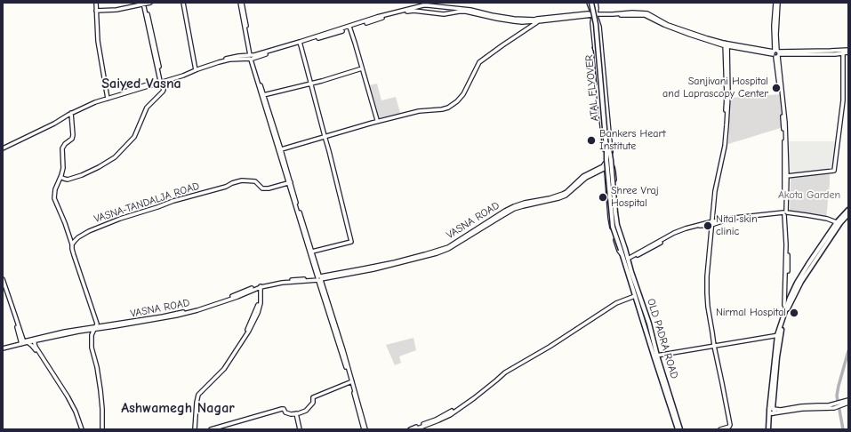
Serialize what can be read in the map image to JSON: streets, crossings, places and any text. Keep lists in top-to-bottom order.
{
  "streets": {
    "main road": ["ATAL FLYOVER", "OLD PADRA ROAD"],
    "street": ["VASNA-TANDALJA ROAD", "VASNA ROAD"]
  },
  "crossings": [
    ["ATAL FLYOVER", "OLD PADRA ROAD"]
  ],
  "districts": ["Saiyed Vasna", "Ashwamegh Nagar"],
  "parks": ["Akota Garden"],
  "places": [
    "Sanjivani Hospital and Laprascopy Center",
    "Bankers Heart Institute",
    "Shree Vraj Hospital",
    "Nital skin clinic",
    "Nirmal Hospital"
  ]
}
